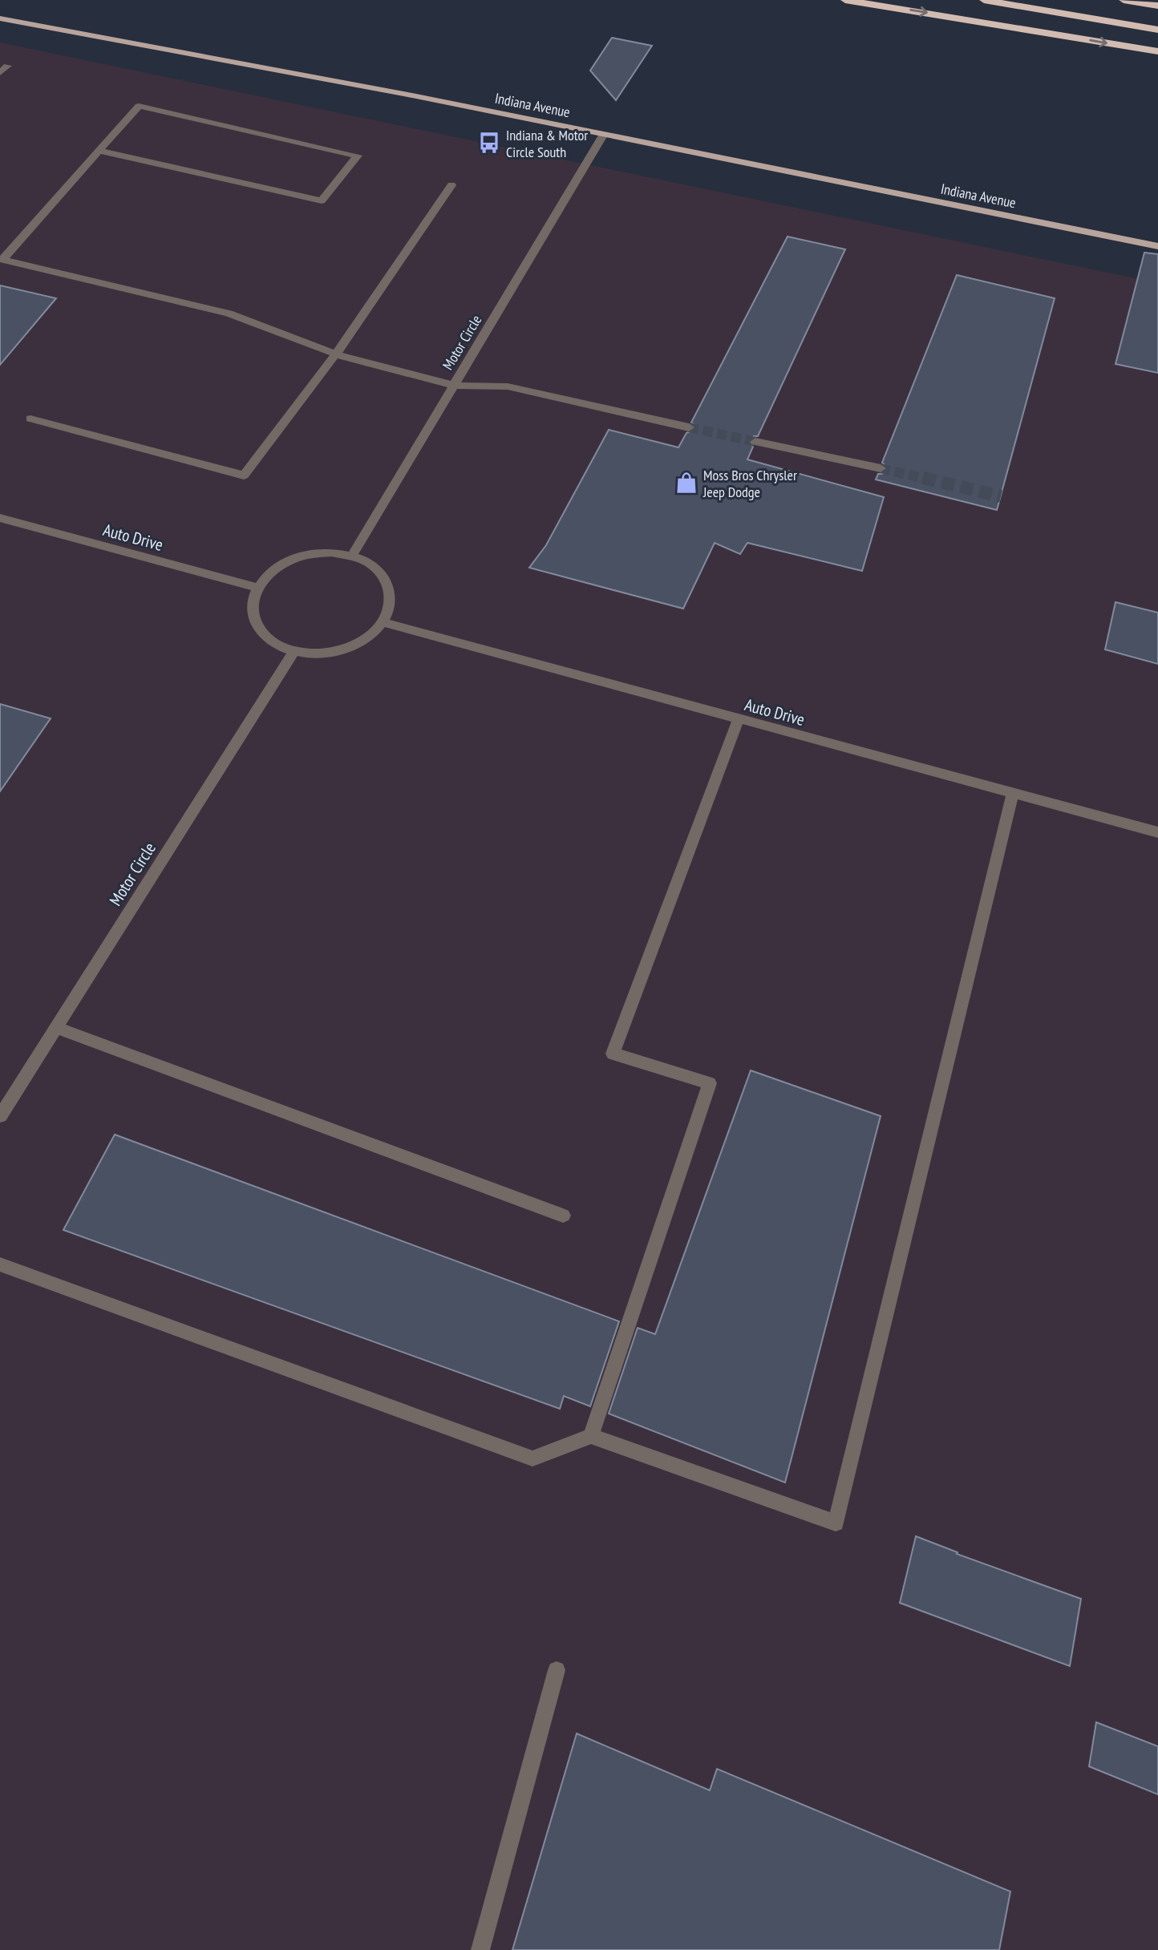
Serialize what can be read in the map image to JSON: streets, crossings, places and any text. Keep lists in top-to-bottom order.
{
  "streets": {
    "main road": ["Indiana Avenue"],
    "street": ["Motor Circle", "Auto Drive"]
  },
  "crossings": [
    ["Indiana Avenue", "Motor Circle"],
    ["Motor Circle", "Auto Drive"]
  ],
  "places": {
    "bus stop": ["Indiana & Motor Circle South"],
    "shop": ["Moss Bros Chrysler Jeep Dodge"]
  }
}
